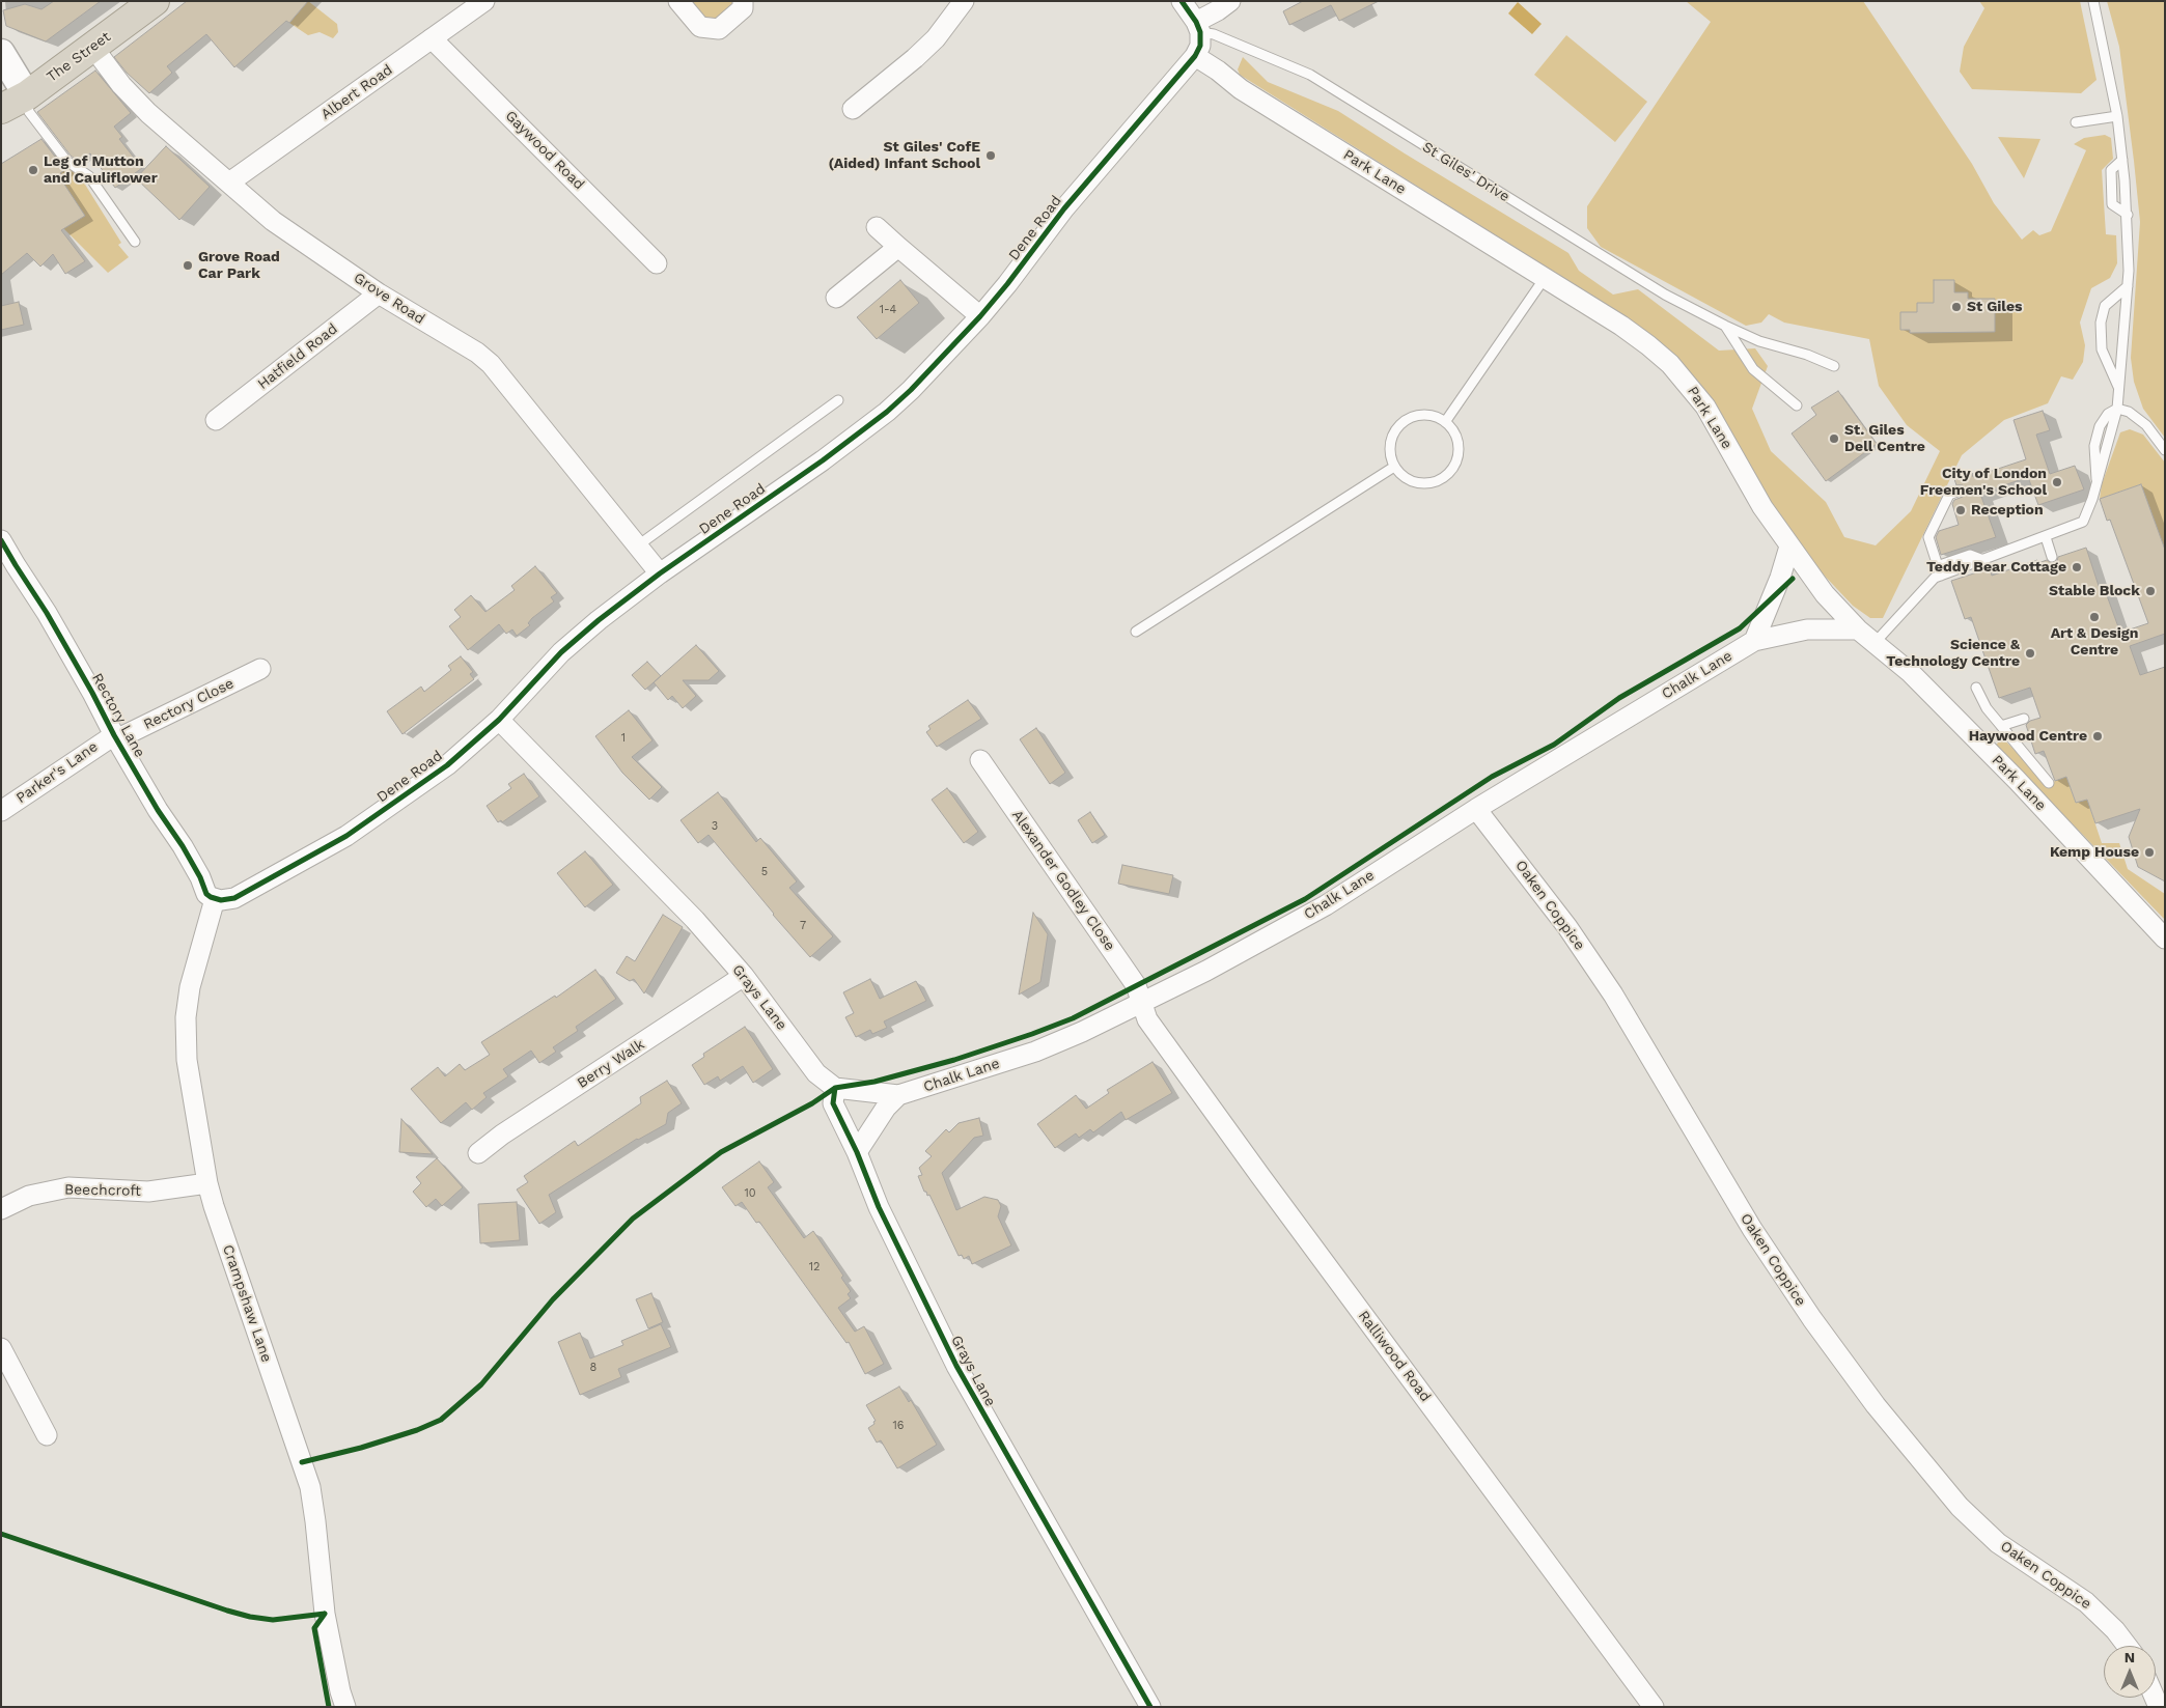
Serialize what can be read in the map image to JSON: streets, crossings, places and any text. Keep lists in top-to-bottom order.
{
  "streets": {
    "highway": ["The Street"],
    "street": [
      "Albert Road",
      "Gaywood Road",
      "Park Lane",
      "Dene Road",
      "Grove Road",
      "Hatfield Road",
      "Chalk Lane",
      "Rectory Close",
      "Rectory Lane",
      "Parker's Lane",
      "Alexander Godley Close",
      "Oaken Coppice",
      "Grays Lane",
      "Berry Walk",
      "Beechcroft",
      "Crampshaw Lane",
      "Ralliwood Road"
    ],
    "lane": ["St Giles' Drive"]
  },
  "crossings": [
    ["The Street", "Grove Road"],
    ["Albert Road", "Gaywood Road"],
    ["Albert Road", "Grove Road"],
    ["Park Lane", "Dene Road"],
    ["Park Lane", "Chalk Lane"],
    ["Dene Road", "Grove Road"],
    ["Dene Road", "Rectory Lane"],
    ["Dene Road", "Grays Lane"],
    ["Dene Road", "Crampshaw Lane"],
    ["Grove Road", "Hatfield Road"],
    ["Chalk Lane", "Alexander Godley Close"],
    ["Chalk Lane", "Oaken Coppice"],
    ["Chalk Lane", "Grays Lane"],
    ["Chalk Lane", "Ralliwood Road"],
    ["Rectory Close", "Rectory Lane"],
    ["Rectory Close", "Parker's Lane"],
    ["Rectory Lane", "Parker's Lane"],
    ["Rectory Lane", "Crampshaw Lane"],
    ["Alexander Godley Close", "Ralliwood Road"],
    ["Grays Lane", "Berry Walk"],
    ["Beechcroft", "Crampshaw Lane"]
  ],
  "places": [
    "St Giles' CofE (Aided) Infant School",
    "Leg of Mutton and Cauliflower",
    "Grove Road Car Park",
    "St Giles",
    "St. Giles Dell Centre",
    "City of London Freemen's School",
    "Reception",
    "Teddy Bear Cottage",
    "Stable Block",
    "Art & Design Centre",
    "Science & Technology Centre",
    "Haywood Centre",
    "Kemp House"
  ],
  "house_numbers": [
    "1-4",
    "1",
    "3",
    "5",
    "7",
    "10",
    "12",
    "8",
    "16"
  ],
  "north": "top"
}
